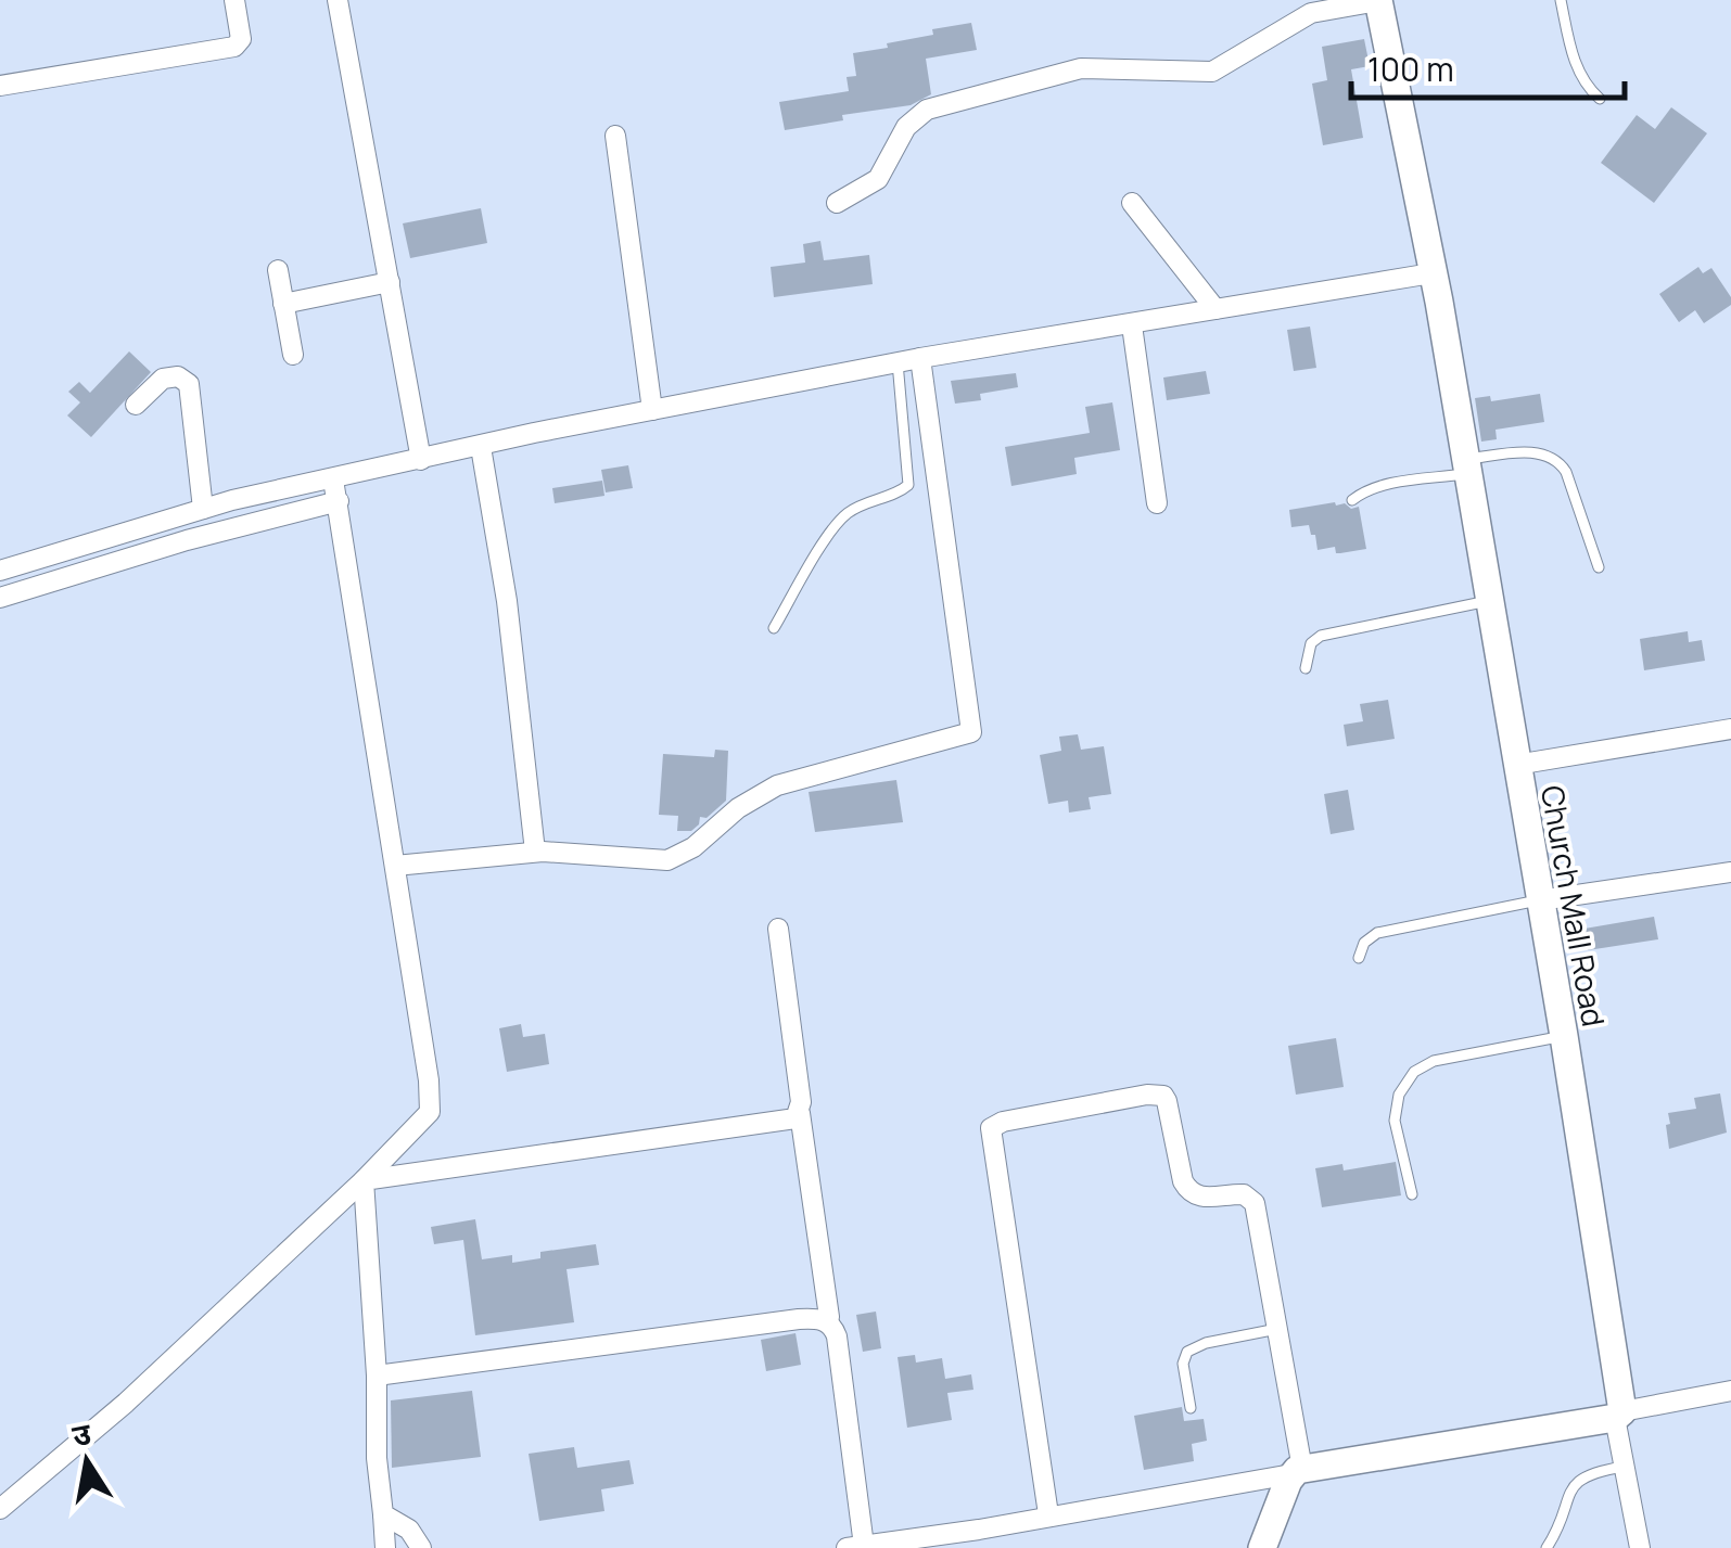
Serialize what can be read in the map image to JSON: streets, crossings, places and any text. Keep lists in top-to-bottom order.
{
  "streets": {
    "street": ["Church Mall Road"]
  },
  "scale_bar": "100 m",
  "north": "top"
}
